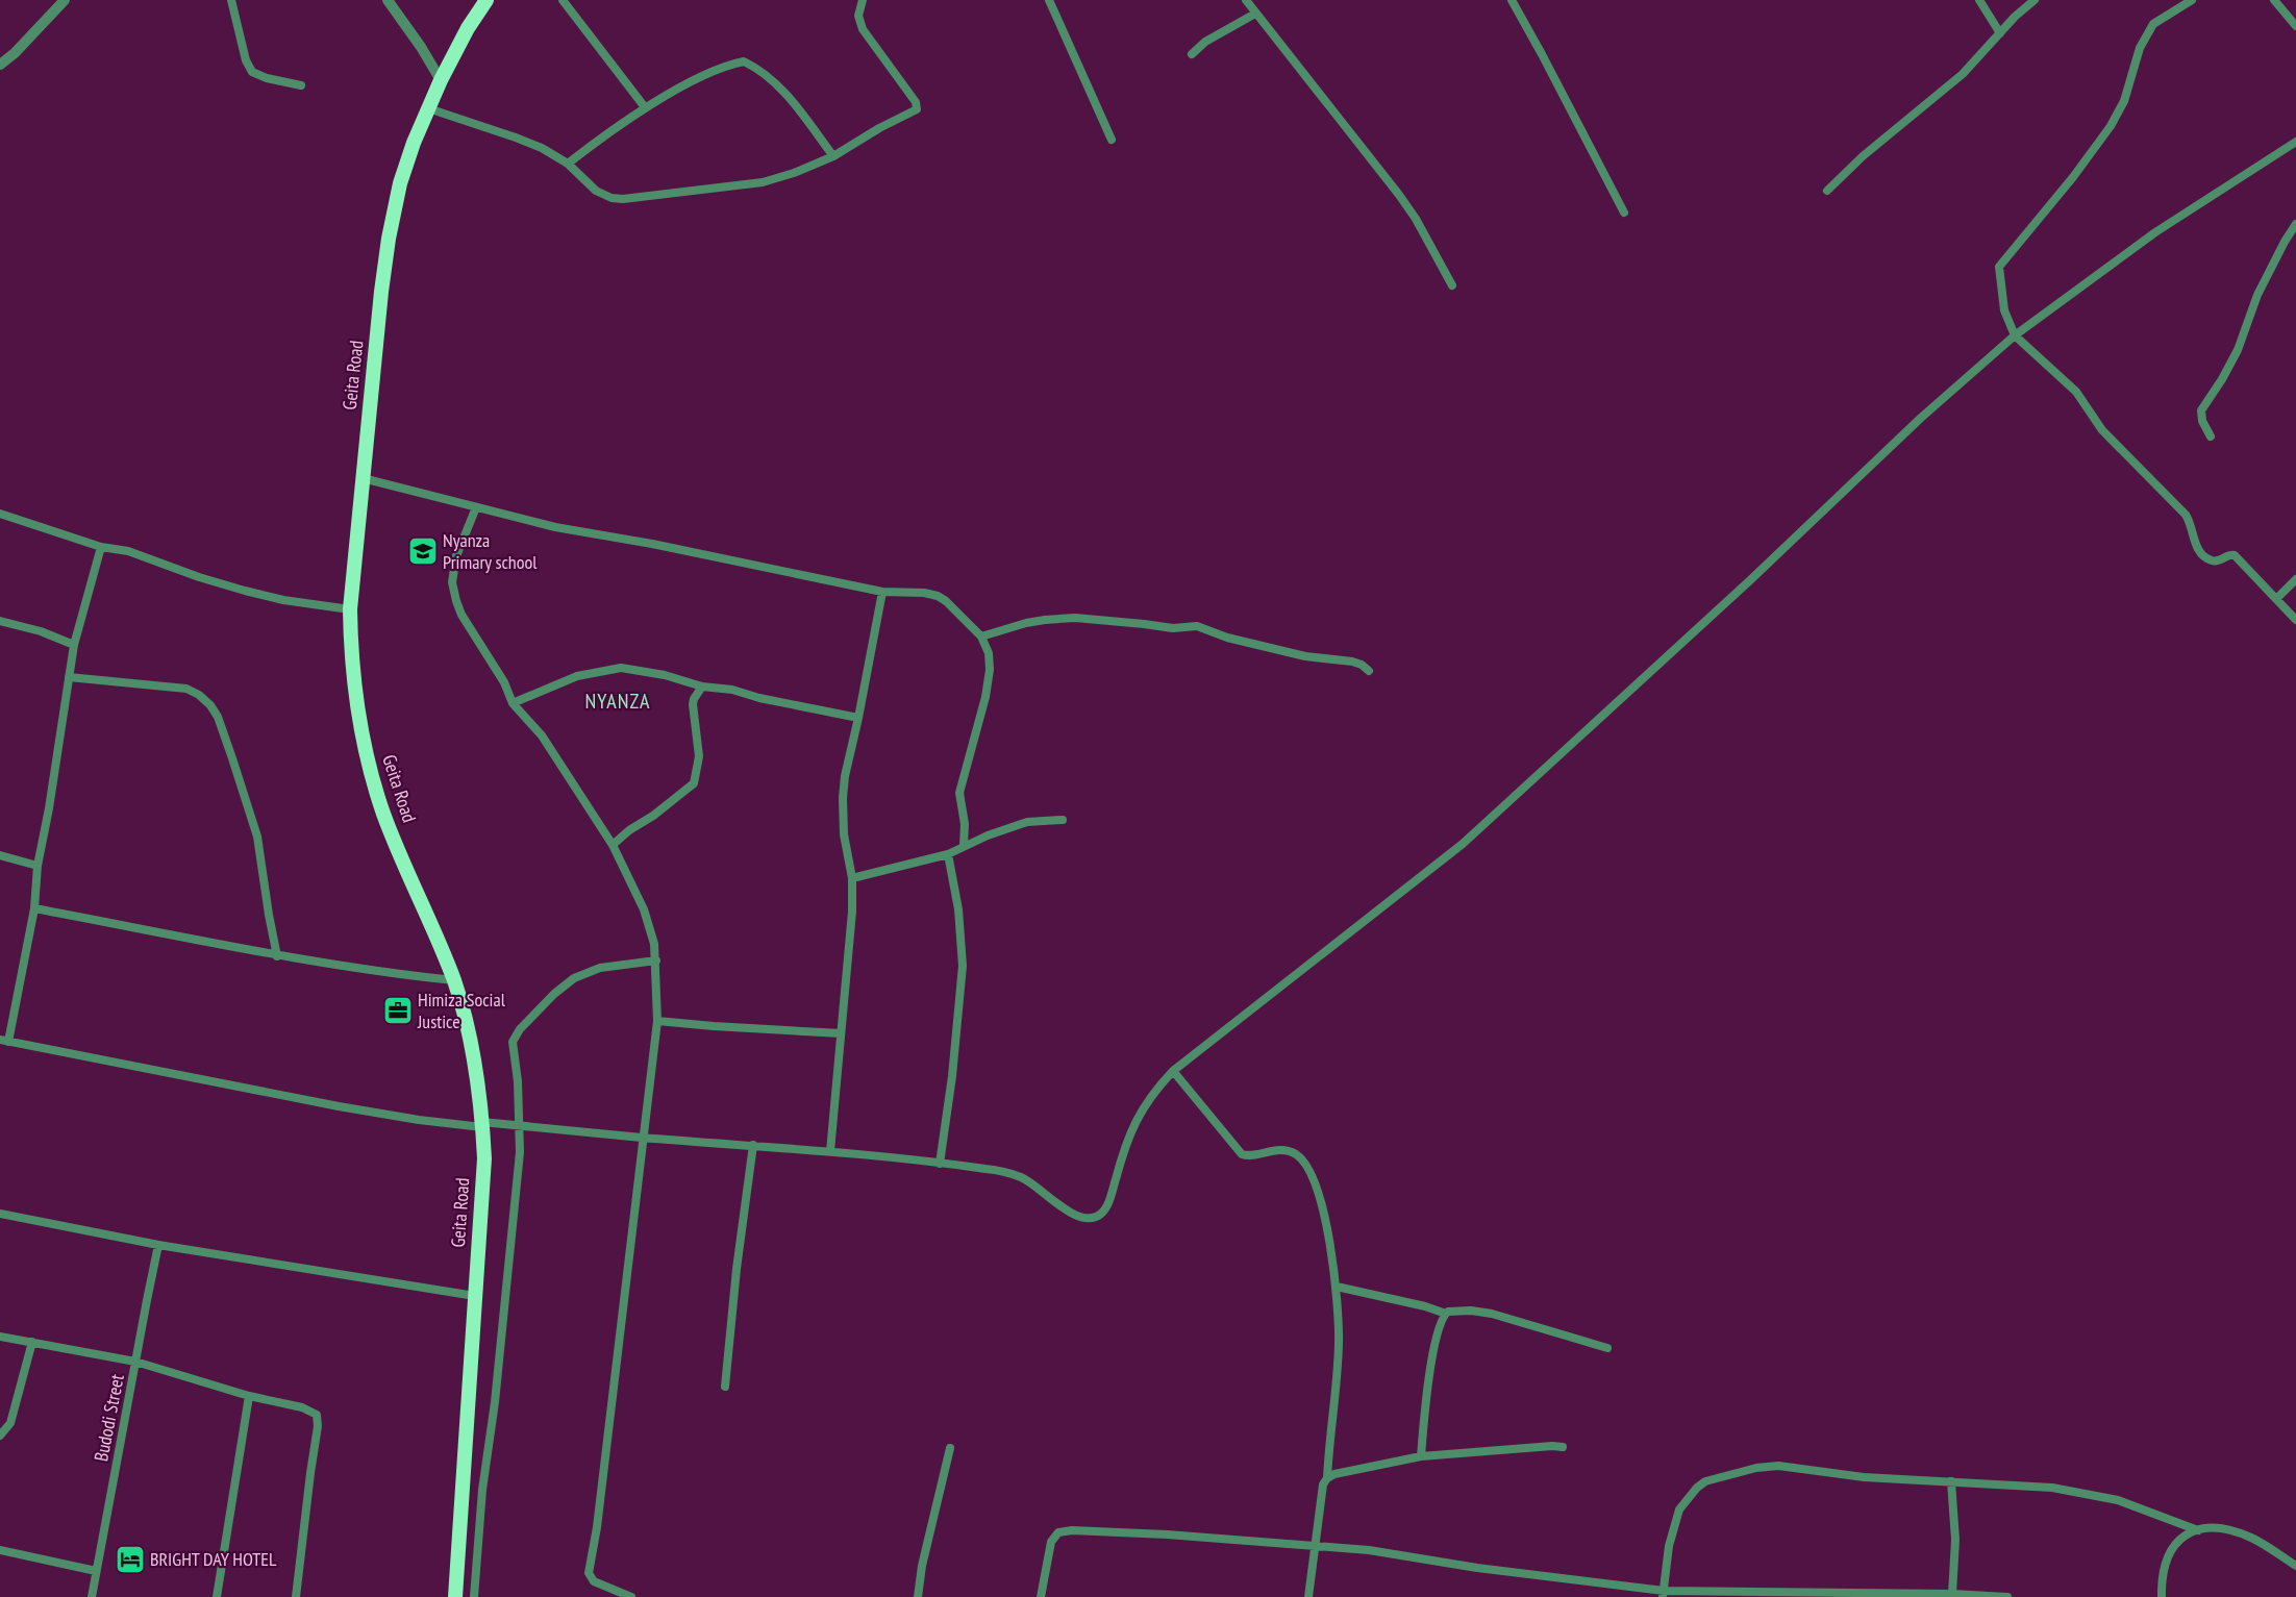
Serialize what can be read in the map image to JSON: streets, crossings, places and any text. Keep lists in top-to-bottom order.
{
  "streets": {
    "highway": ["Geita Road"],
    "street": ["Budodi Street"]
  },
  "districts": ["NYANZA"],
  "places": {
    "school or university": ["Nyanza Primary school"],
    "office": ["Himiza Social Justice"],
    "hotel": ["BRIGHT DAY HOTEL"]
  }
}
